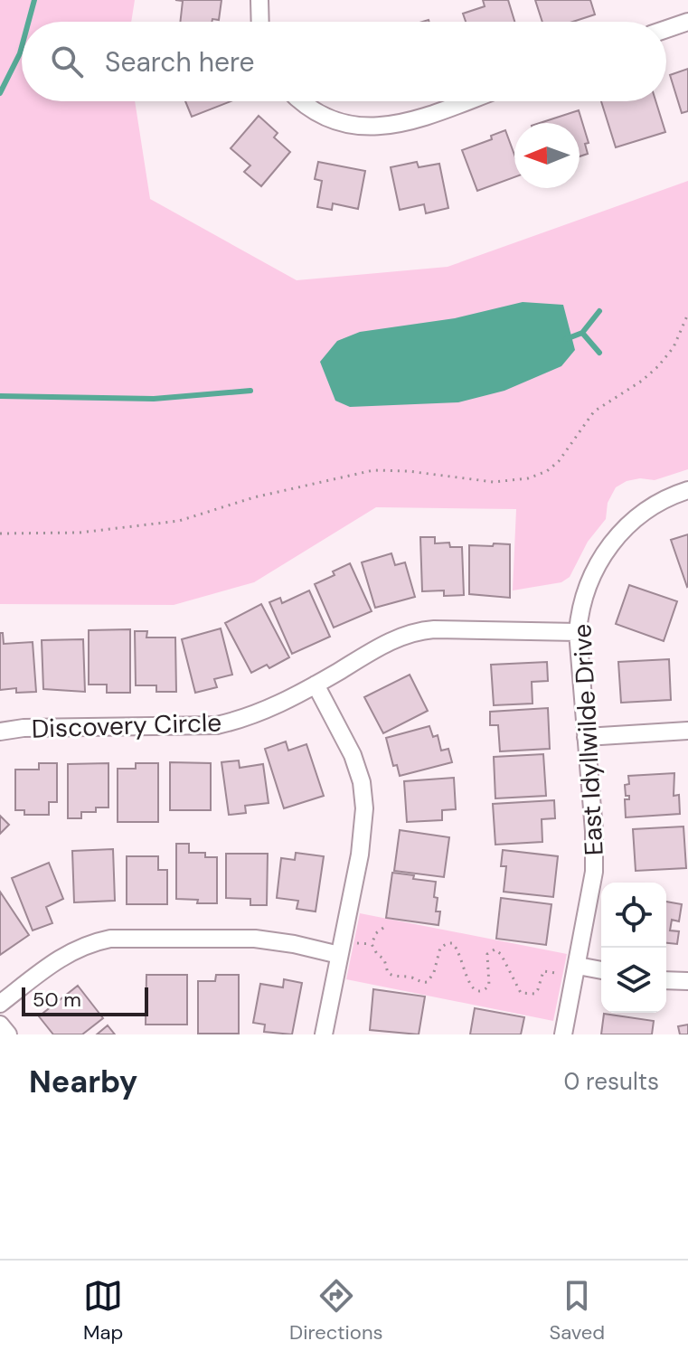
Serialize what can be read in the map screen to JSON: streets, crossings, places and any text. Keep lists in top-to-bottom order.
{
  "streets": {
    "street": ["Discovery Circle", "East Idyllwilde Drive"]
  },
  "crossings": [
    ["Discovery Circle", "East Idyllwilde Drive"]
  ],
  "scale_bar": "50 m",
  "north": "left",
  "page": {
    "search": "Search here",
    "scale": "50 m",
    "heading": ["Nearby", "0 results"],
    "nav": ["Map", "Directions", "Saved"]
  }
}
